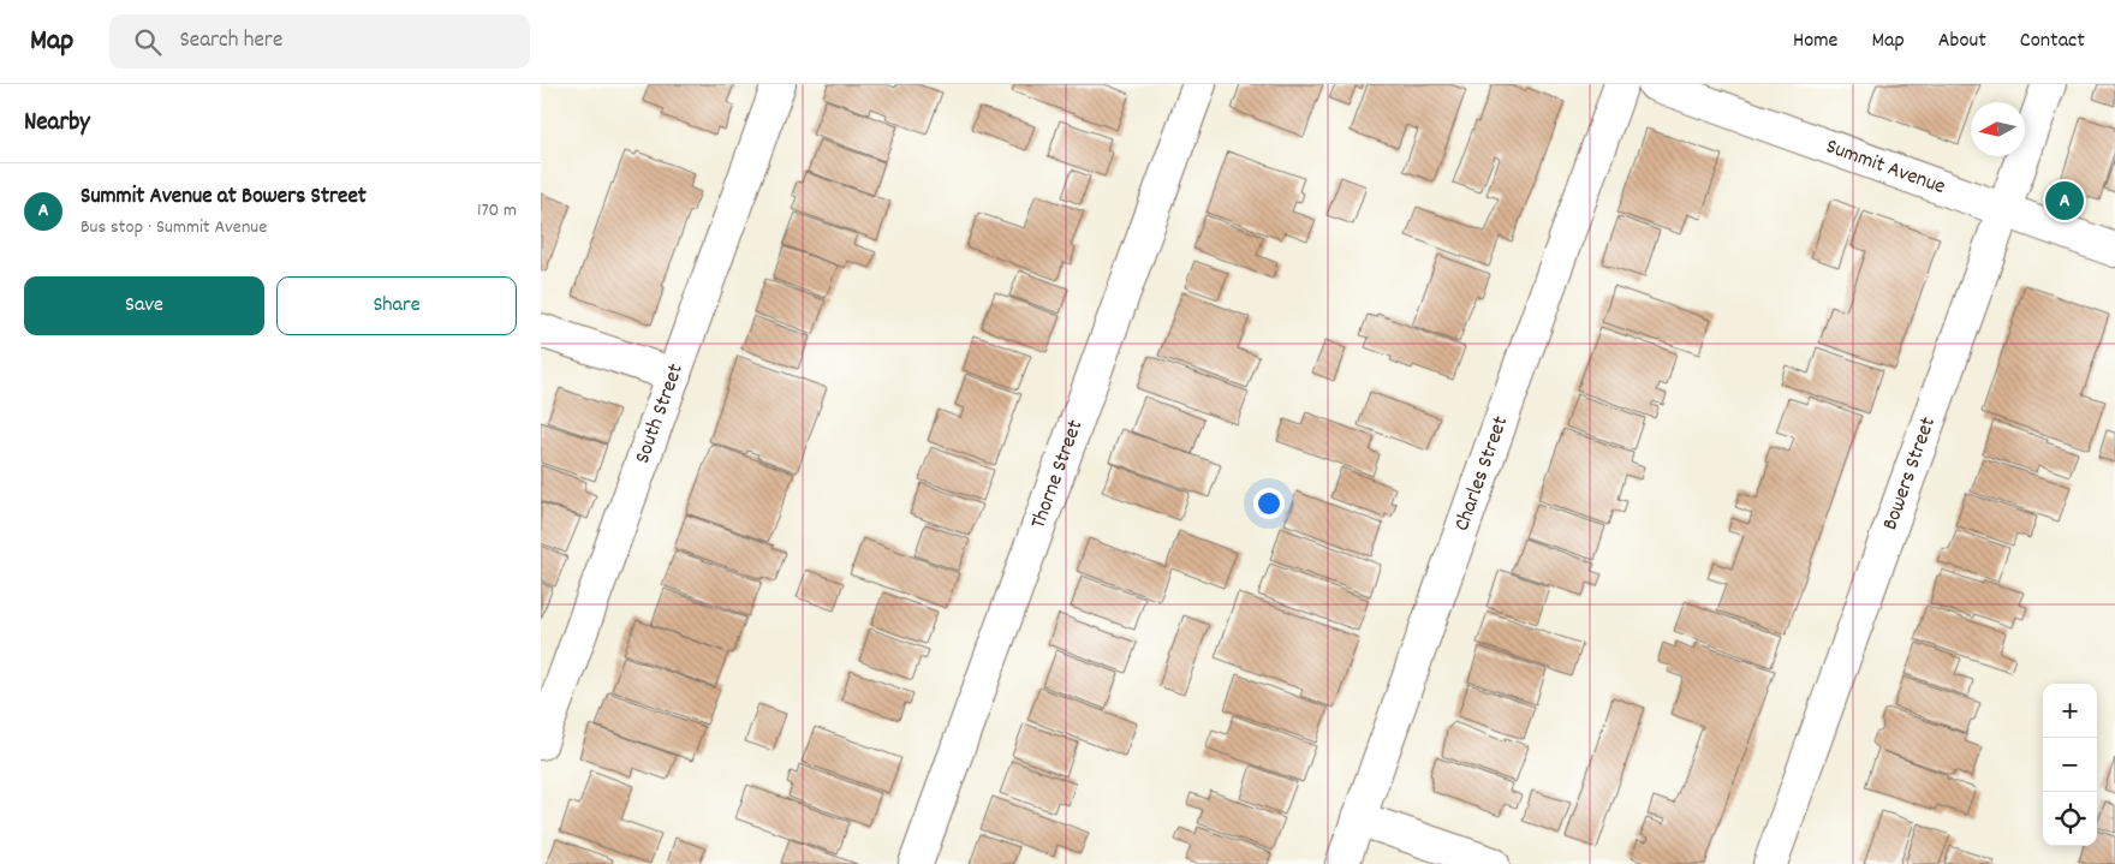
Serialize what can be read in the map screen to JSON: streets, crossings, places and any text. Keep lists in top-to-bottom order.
{
  "streets": {
    "street": [
      "Summit Avenue",
      "South Street",
      "Thorne Street",
      "Bowers Street",
      "Charles Street"
    ]
  },
  "crossings": [
    ["Summit Avenue", "Bowers Street"]
  ],
  "north": "left",
  "page": {
    "header": "Map",
    "search": "Search here",
    "nav": [
      "Home",
      "Map",
      "About",
      "Contact"
    ],
    "heading": "Nearby",
    "list": [
      {
        "mark": "A",
        "name": "Summit Avenue at Bowers Street",
        "note": "Bus stop · Summit Avenue",
        "value": "170 m"
      }
    ],
    "pins": "A",
    "buttons": ["Save", "Share"],
    "map_buttons": ["+", "−"]
  }
}
